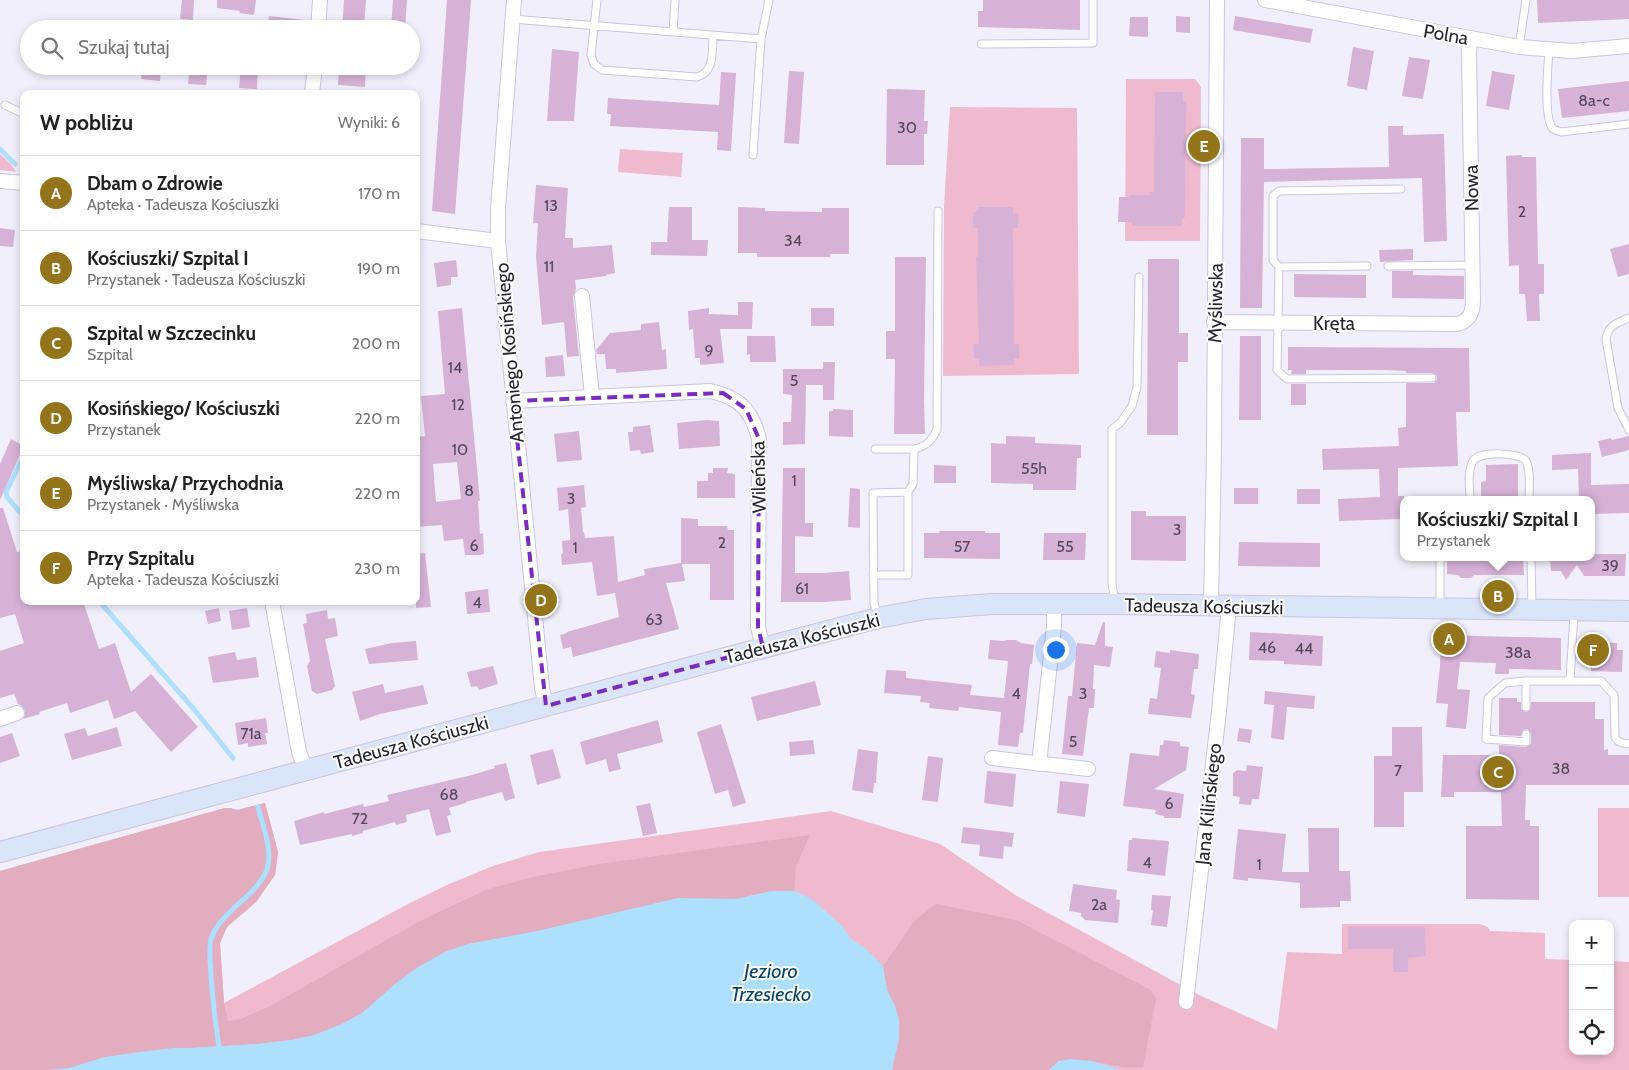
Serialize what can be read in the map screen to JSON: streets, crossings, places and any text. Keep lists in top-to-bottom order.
{
  "streets": {
    "street": [
      "Polna",
      "Nowa",
      "Myśliwska",
      "Kręta",
      "Antoniego Kosińskiego",
      "Wileńska",
      "Tadeusza Kościuszki",
      "Jana Kilińskiego"
    ]
  },
  "crossings": [
    ["Polna", "Nowa"],
    ["Nowa", "Kręta"],
    ["Myśliwska", "Kręta"],
    ["Myśliwska", "Tadeusza Kościuszki"],
    ["Myśliwska", "Jana Kilińskiego"],
    ["Antoniego Kosińskiego", "Wileńska"],
    ["Antoniego Kosińskiego", "Tadeusza Kościuszki"],
    ["Wileńska", "Tadeusza Kościuszki"],
    ["Tadeusza Kościuszki", "Jana Kilińskiego"]
  ],
  "water": ["Jezioro Trzesiecko"],
  "house_numbers": [
    "8a-c",
    "30",
    "13",
    "2",
    "34",
    "11",
    "9",
    "14",
    "5",
    "12",
    "10",
    "55h",
    "1",
    "8",
    "3",
    "3",
    "2",
    "6",
    "57",
    "55",
    "1",
    "39",
    "61",
    "4",
    "63",
    "46",
    "44",
    "38a",
    "4",
    "3",
    "71a",
    "5",
    "38",
    "7",
    "68",
    "6",
    "72",
    "4",
    "1",
    "2a"
  ],
  "page": {
    "search": "Szukaj tutaj",
    "heading": ["W pobliżu", "Wyniki: 6"],
    "pins": [
      "E",
      "B",
      "D",
      "A",
      "F",
      "C"
    ],
    "list": [
      {
        "mark": "A",
        "name": "Dbam o Zdrowie",
        "note": "Apteka · Tadeusza Kościuszki",
        "value": "170 m"
      },
      {
        "mark": "B",
        "name": "Kościuszki/ Szpital I",
        "note": "Przystanek · Tadeusza Kościuszki",
        "value": "190 m"
      },
      {
        "mark": "C",
        "name": "Szpital w Szczecinku",
        "note": "Szpital",
        "value": "200 m"
      },
      {
        "mark": "D",
        "name": "Kosińskiego/ Kościuszki",
        "note": "Przystanek",
        "value": "220 m"
      },
      {
        "mark": "E",
        "name": "Myśliwska/ Przychodnia",
        "note": "Przystanek · Myśliwska",
        "value": "220 m"
      },
      {
        "mark": "F",
        "name": "Przy Szpitalu",
        "note": "Apteka · Tadeusza Kościuszki",
        "value": "230 m"
      }
    ],
    "popup": ["Kościuszki/ Szpital I", "Przystanek"],
    "map_buttons": ["+", "−"]
  }
}
